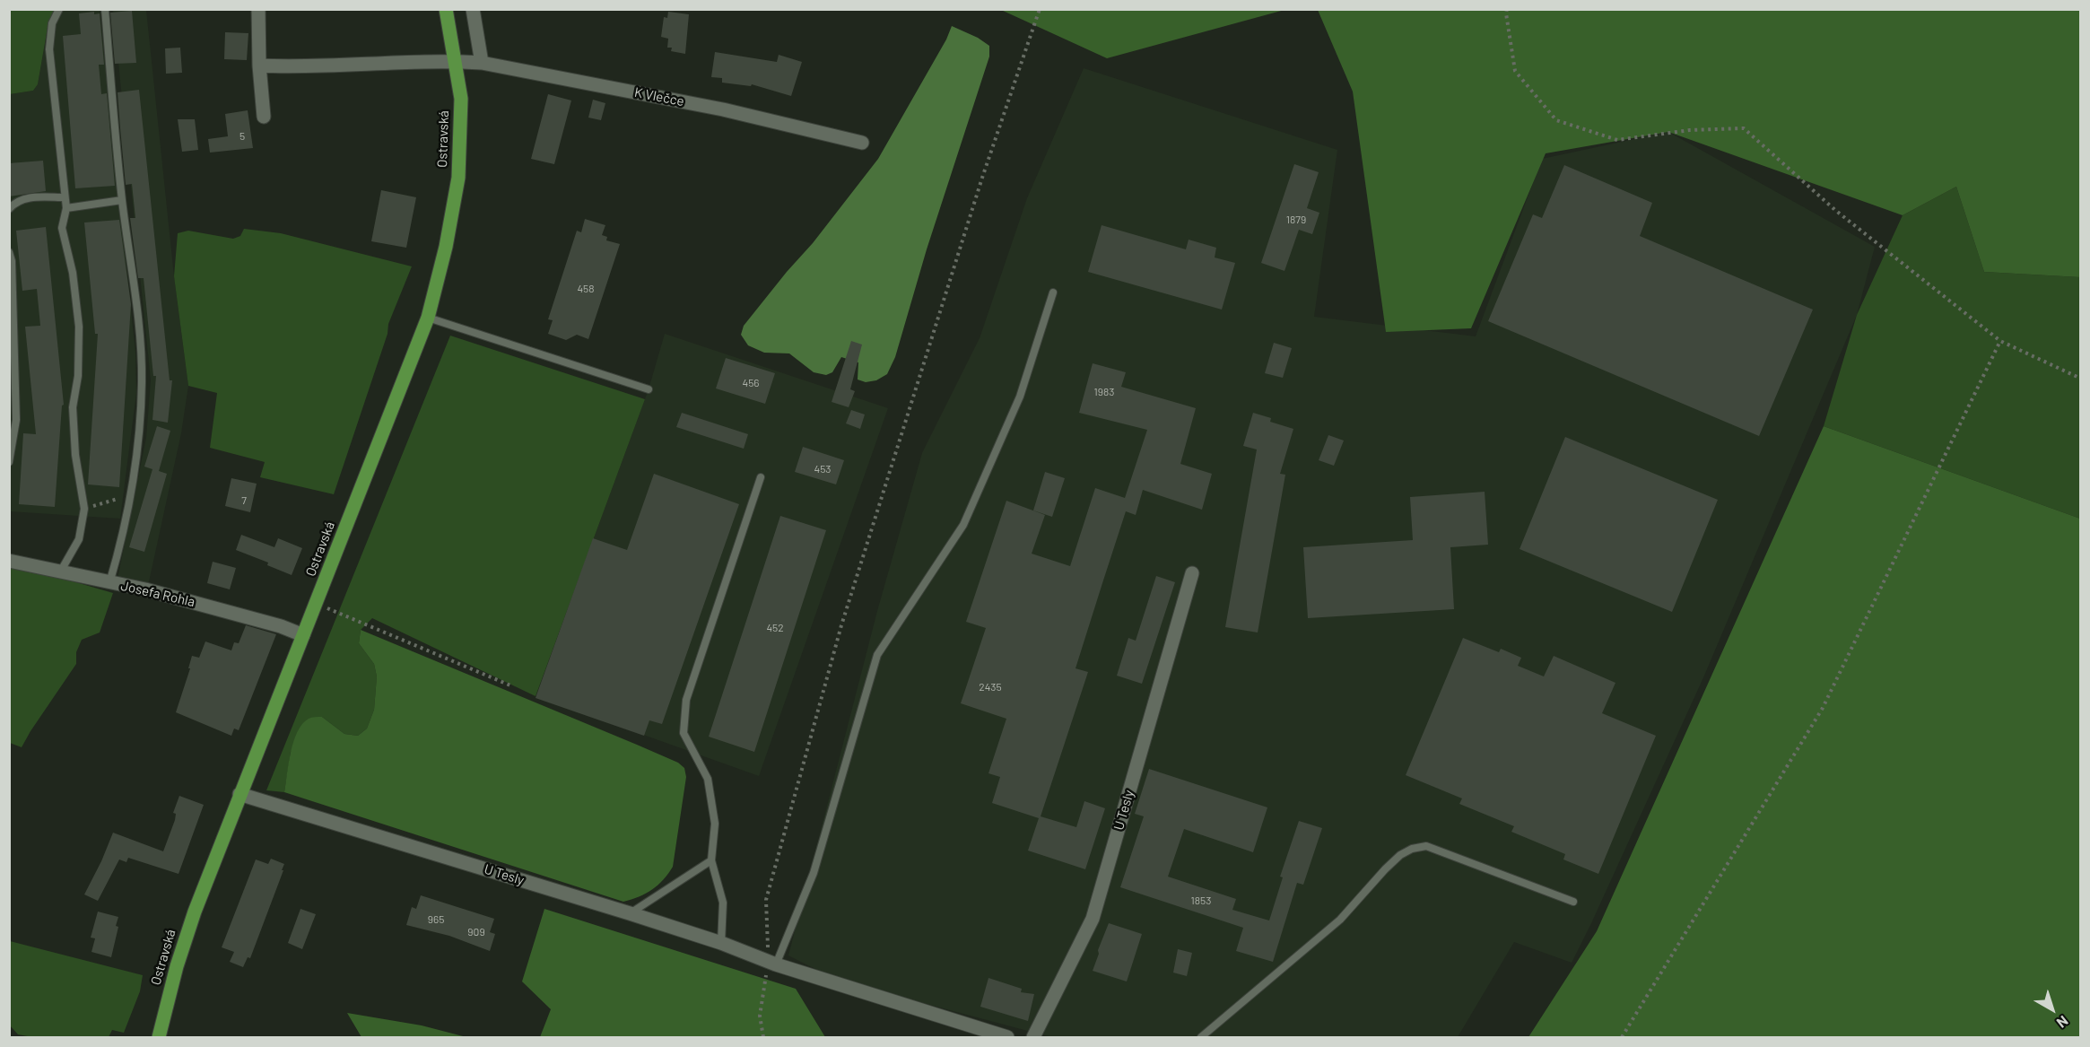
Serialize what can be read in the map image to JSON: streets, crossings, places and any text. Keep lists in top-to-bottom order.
{
  "streets": {
    "main road": ["Ostravská"],
    "street": ["K Vlečce", "Josefa Rohla", "U Tesly"]
  },
  "crossings": [
    ["K Vlečce", "Ostravská"],
    ["Ostravská", "Josefa Rohla"],
    ["Ostravská", "U Tesly"]
  ],
  "house_numbers": [
    "5",
    "1879",
    "458",
    "456",
    "1983",
    "453",
    "7",
    "452",
    "2435",
    "1853",
    "965",
    "909"
  ],
  "north": "bottom right"
}
